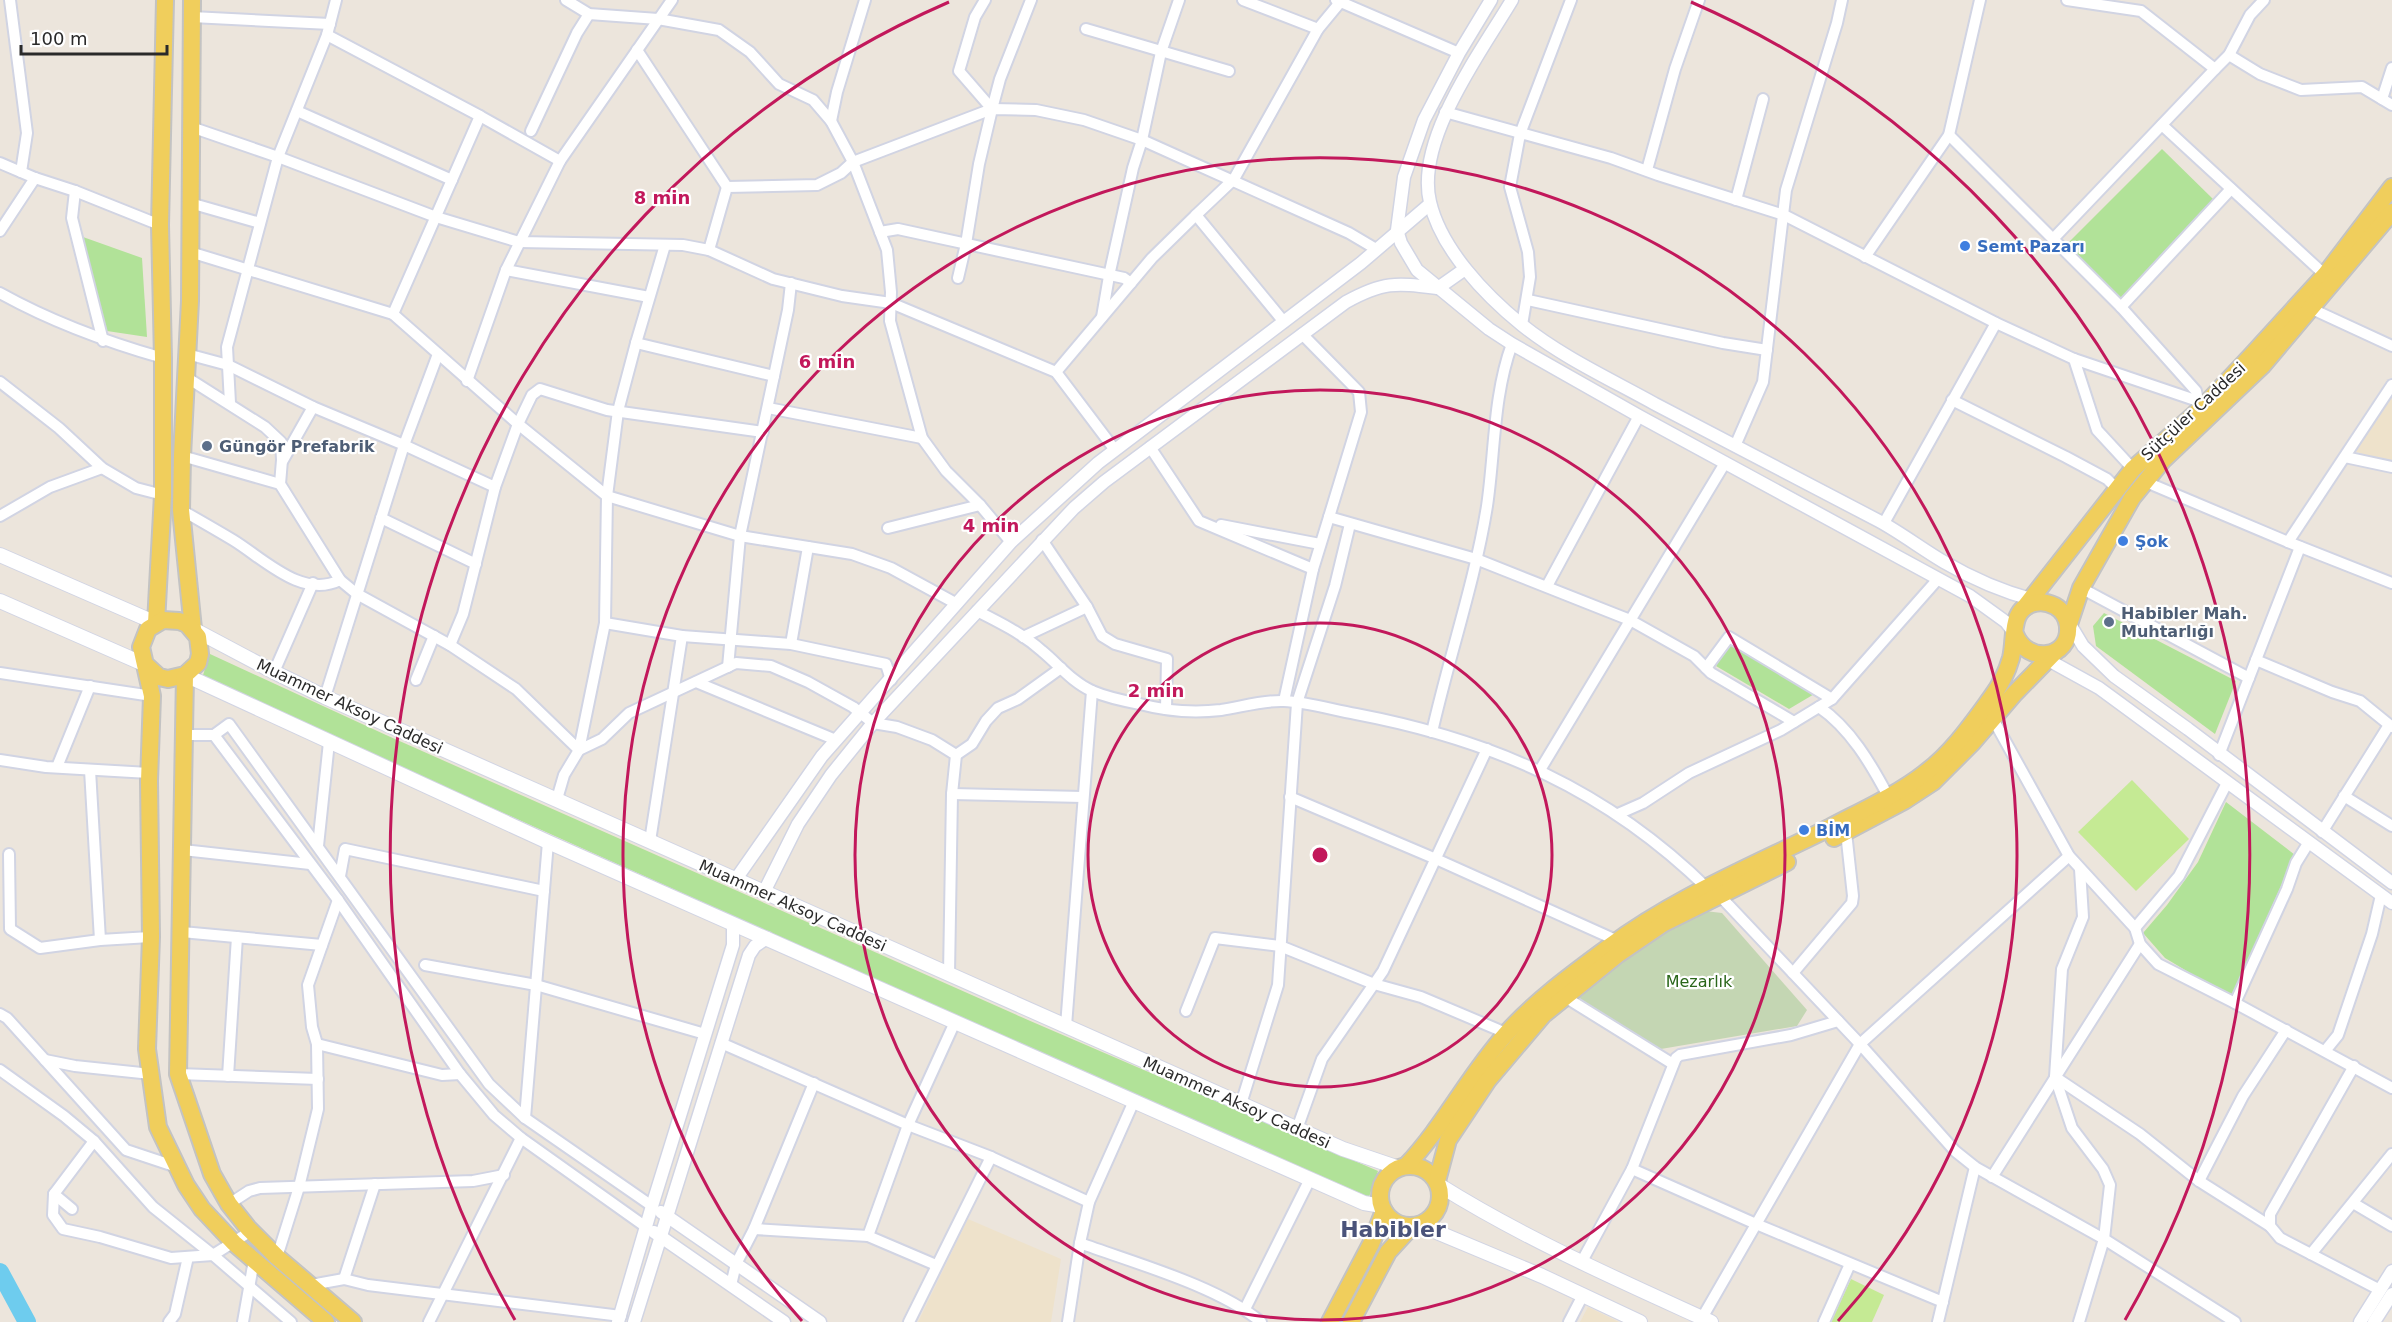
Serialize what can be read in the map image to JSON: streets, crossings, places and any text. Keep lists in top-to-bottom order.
{
  "streets": {
    "main road": ["Sütçüler Caddesi", "Muammer Aksoy Caddesi"]
  },
  "districts": ["Habibler"],
  "parks": ["Mezarlık"],
  "places": [
    "Semt Pazarı",
    "Güngör Prefabrik",
    "Şok",
    "Habibler Mah. Muhtarlığı",
    "BİM"
  ],
  "scale_bar": "100 m",
  "rings": [
    "8 min",
    "6 min",
    "4 min",
    "2 min"
  ]
}
